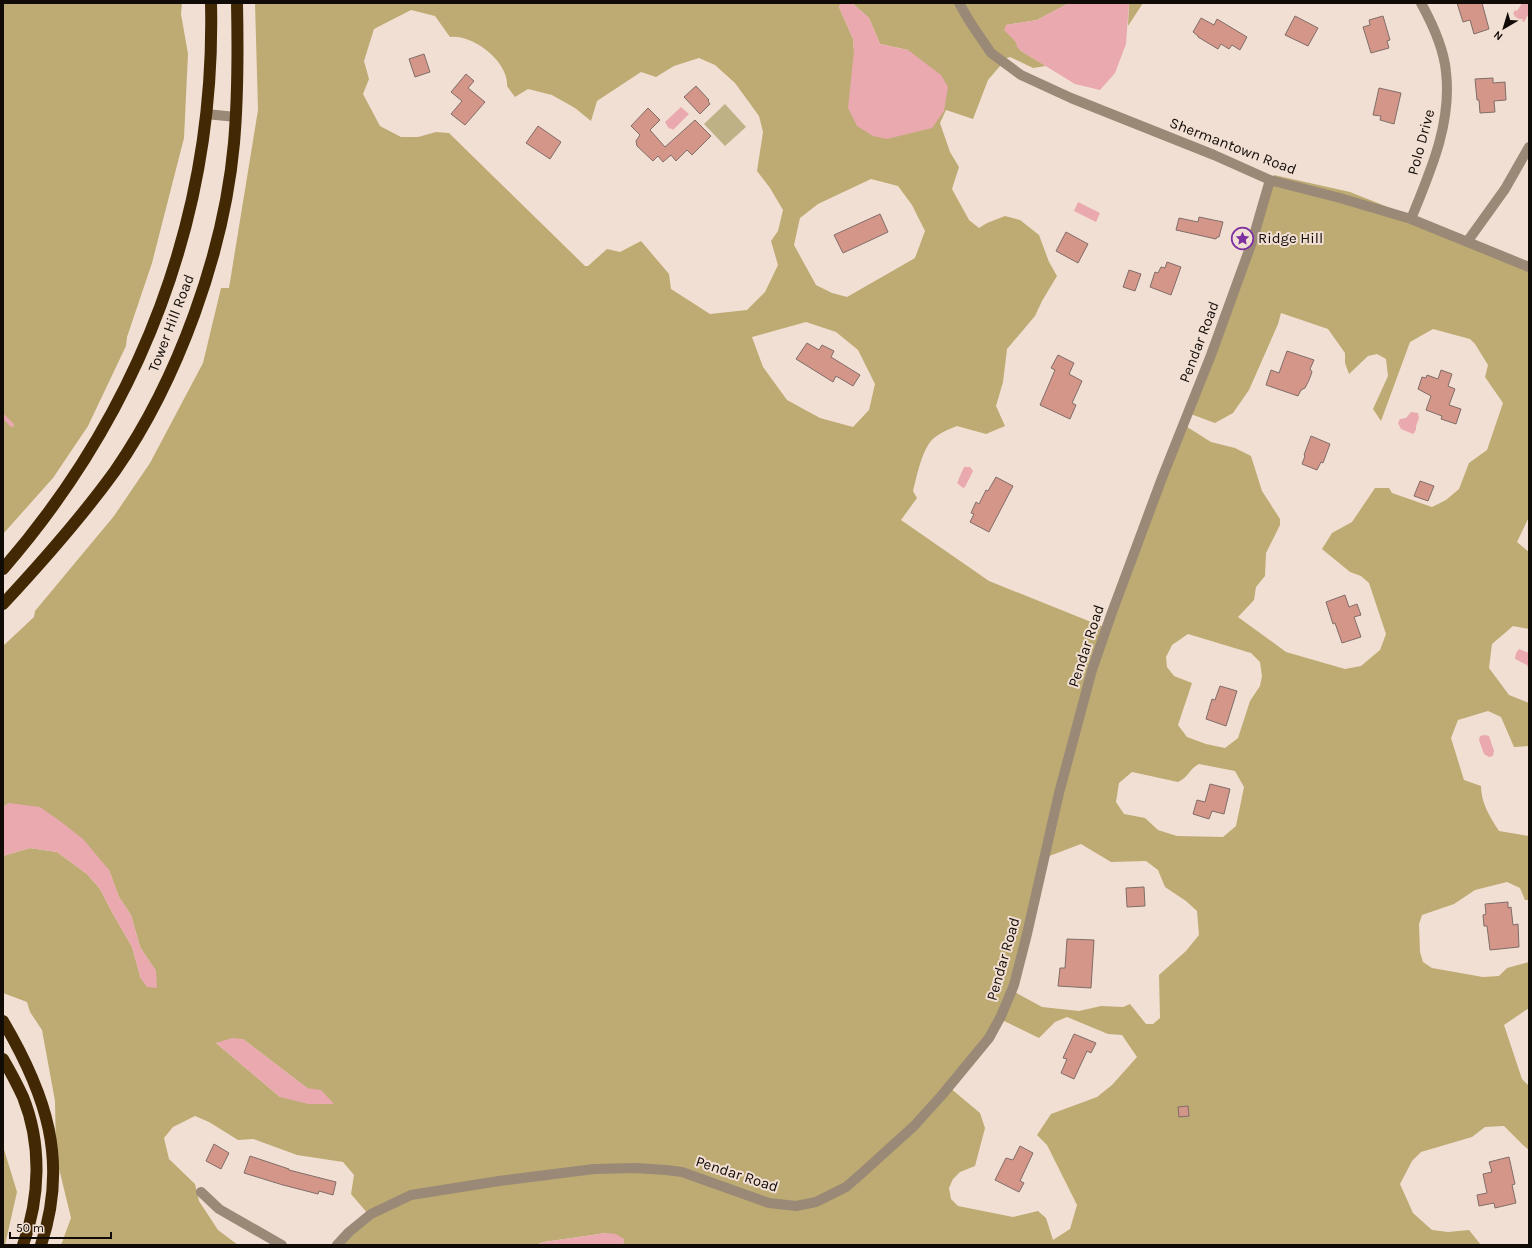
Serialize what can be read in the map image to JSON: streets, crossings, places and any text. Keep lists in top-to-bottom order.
{
  "streets": {
    "highway": ["Tower Hill Road"],
    "street": ["Polo Drive", "Shermantown Road", "Pendar Road"]
  },
  "crossings": [
    ["Polo Drive", "Shermantown Road"],
    ["Shermantown Road", "Pendar Road"]
  ],
  "places": {
    "place": ["Ridge Hill"]
  },
  "scale_bar": "50 m",
  "north": "bottom left"
}
